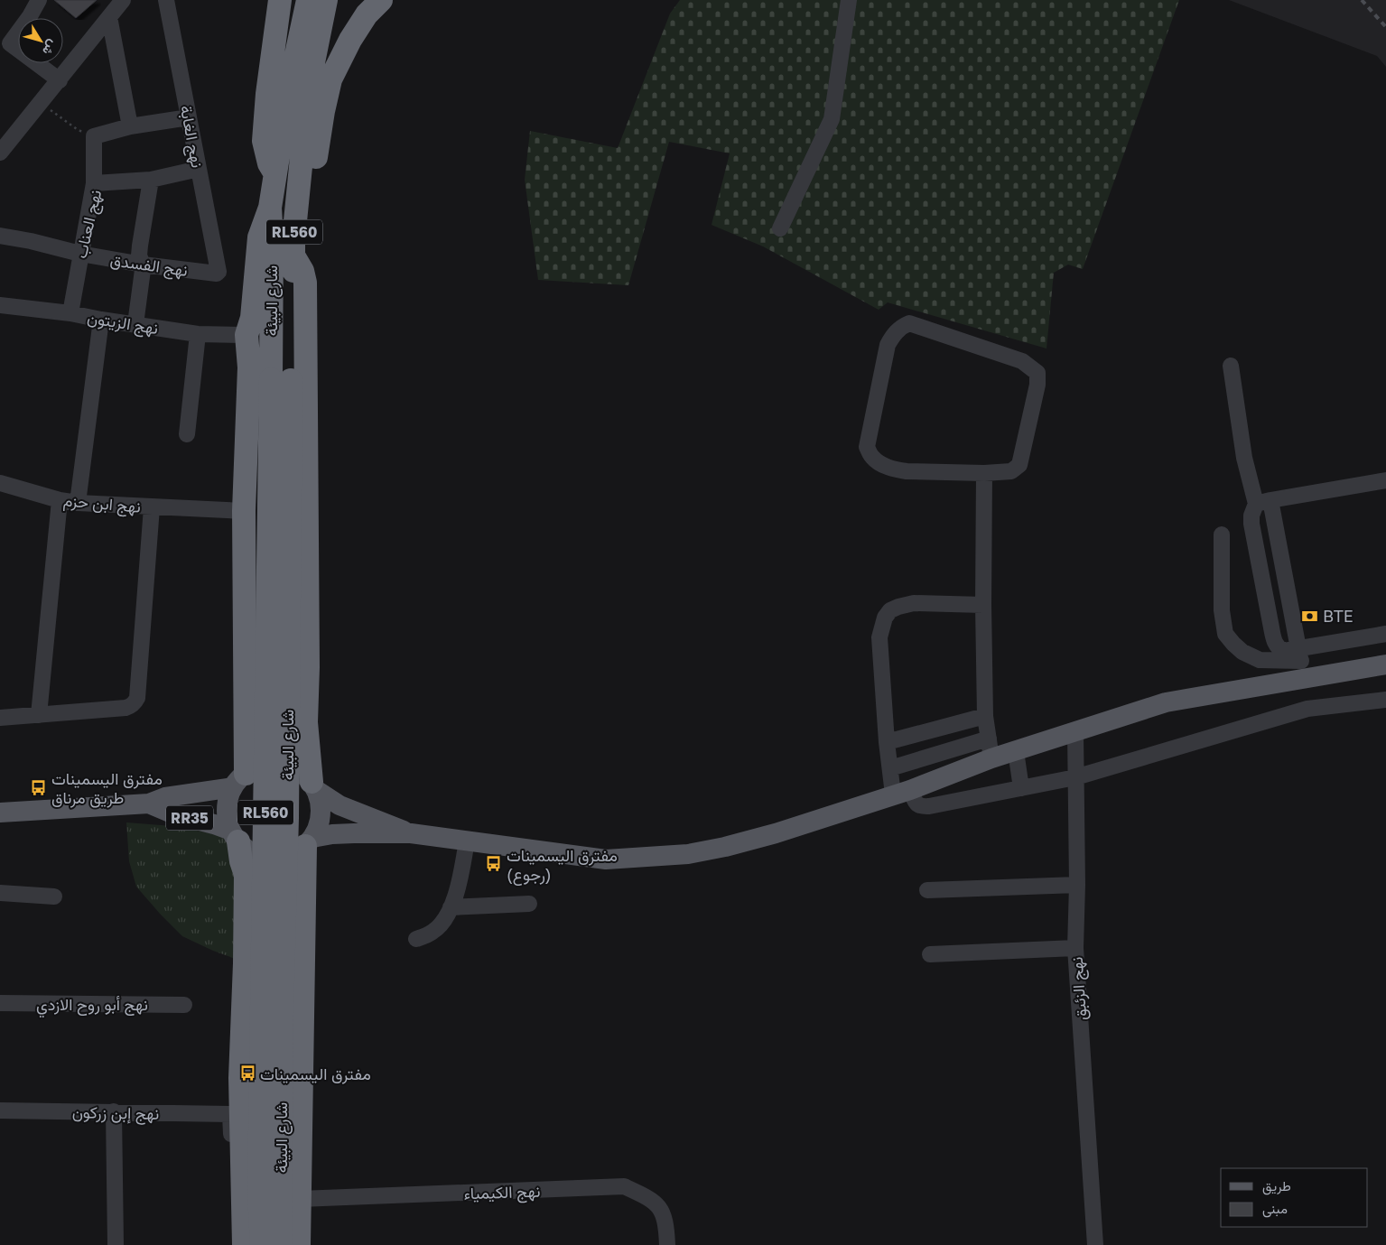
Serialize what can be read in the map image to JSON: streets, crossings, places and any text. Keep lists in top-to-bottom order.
{
  "streets": {
    "highway": ["RL560", "شارع البيئة"],
    "main road": ["RR35"],
    "street": [
      "نهج الغابة",
      "نهج العناب",
      "نهج الفسدق",
      "نهج الزيتون",
      "نهج ابن حزم",
      "نهج الزئبق",
      "نهج أبو روح الازدي",
      "نهج إبن زركون",
      "نهج الكيمياء"
    ]
  },
  "crossings": [
    ["نهج الغابة", "نهج العناب"],
    ["نهج الغابة", "نهج الفسدق"],
    ["نهج العناب", "نهج الفسدق"],
    ["نهج العناب", "نهج الزيتون"],
    ["RL560", "شارع البيئة"]
  ],
  "places": {
    "bank": ["BTE"],
    "bus stop": ["مفترق اليسمينات طريق مرناق", "مفترق اليسمينات (رجوع)", "مفترق اليسمينات"]
  },
  "legend": ["طريق", "مبنى"],
  "north": "bottom right"
}
